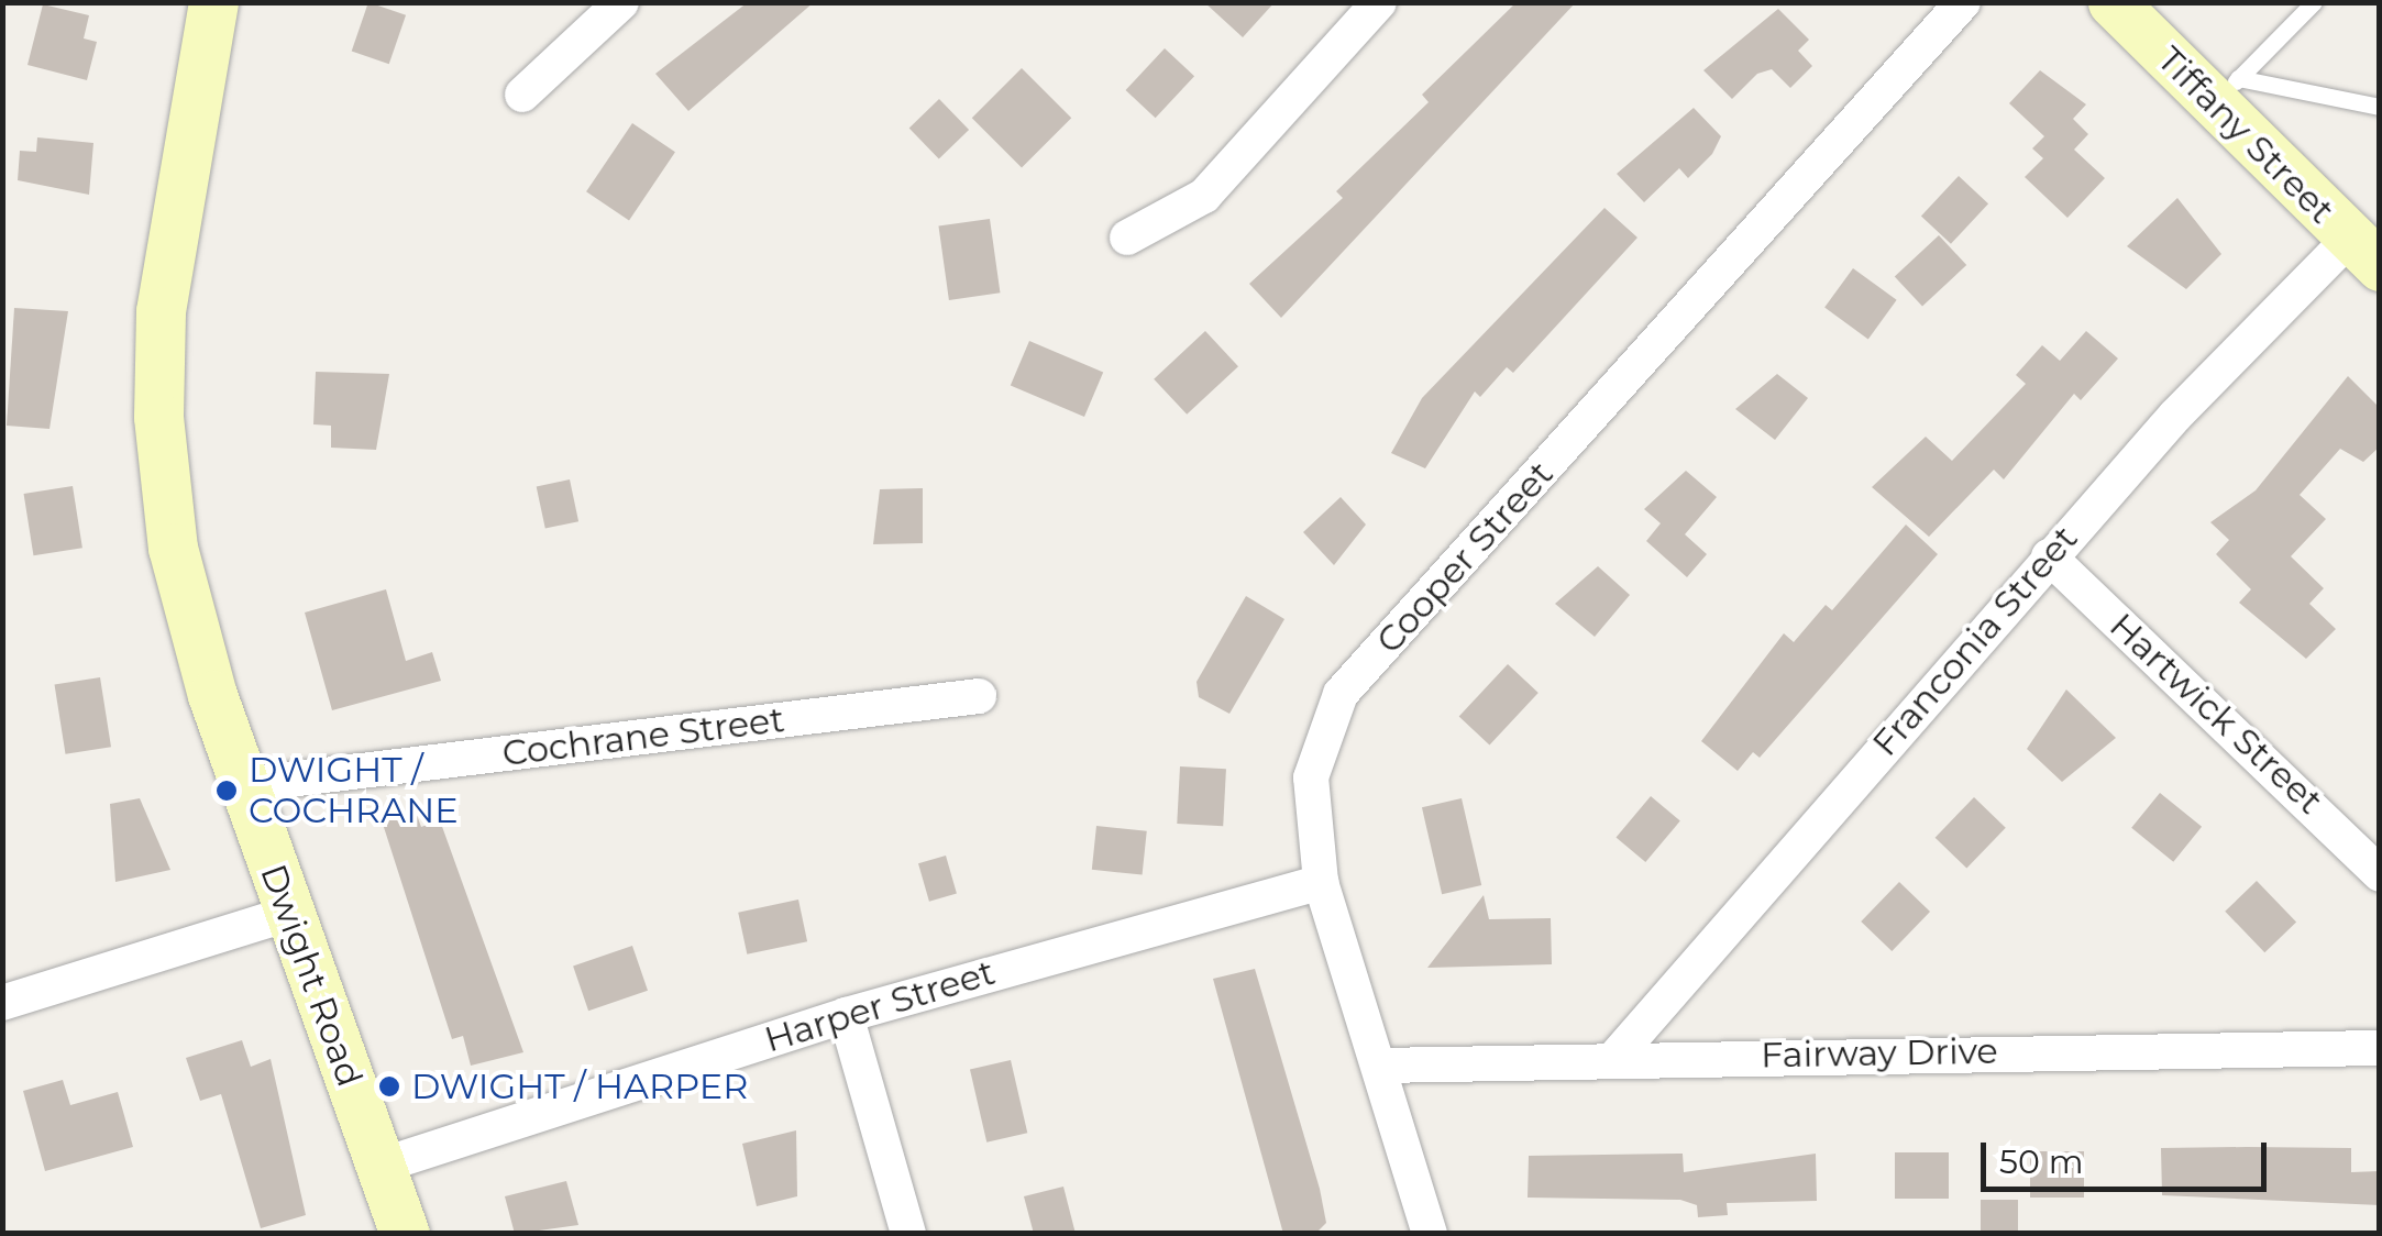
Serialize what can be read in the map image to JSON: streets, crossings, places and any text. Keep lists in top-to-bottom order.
{
  "streets": {
    "main road": ["Tiffany Street", "Dwight Road"],
    "street": [
      "Cooper Street",
      "Franconia Street",
      "Hartwick Street",
      "Cochrane Street",
      "Harper Street",
      "Fairway Drive"
    ]
  },
  "crossings": [
    ["Tiffany Street", "Franconia Street"],
    ["Cooper Street", "Harper Street"],
    ["Cooper Street", "Fairway Drive"],
    ["Franconia Street", "Hartwick Street"],
    ["Franconia Street", "Fairway Drive"],
    ["Cochrane Street", "Dwight Road"],
    ["Dwight Road", "Harper Street"]
  ],
  "places": ["DWIGHT / COCHRANE", "DWIGHT / HARPER"],
  "scale_bar": "50 m"
}
